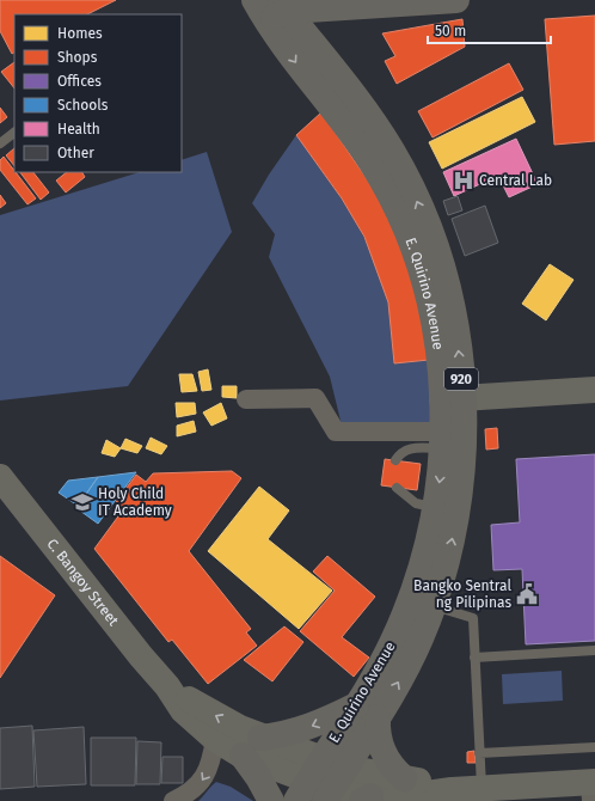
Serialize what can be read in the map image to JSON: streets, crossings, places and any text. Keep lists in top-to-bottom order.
{
  "streets": {
    "main road": ["E. Quirino Avenue", "920", "C. Bangoy Street"]
  },
  "crossings": [
    ["E. Quirino Avenue", "C. Bangoy Street"]
  ],
  "places": {
    "hospital": ["Central Lab"],
    "school or university": ["Holy Child IT Academy"],
    "public building": ["Bangko Sentral ng Pilipinas"]
  },
  "legend": [
    "Homes",
    "Shops",
    "Offices",
    "Schools",
    "Health",
    "Other"
  ],
  "scale_bar": "50 m"
}
